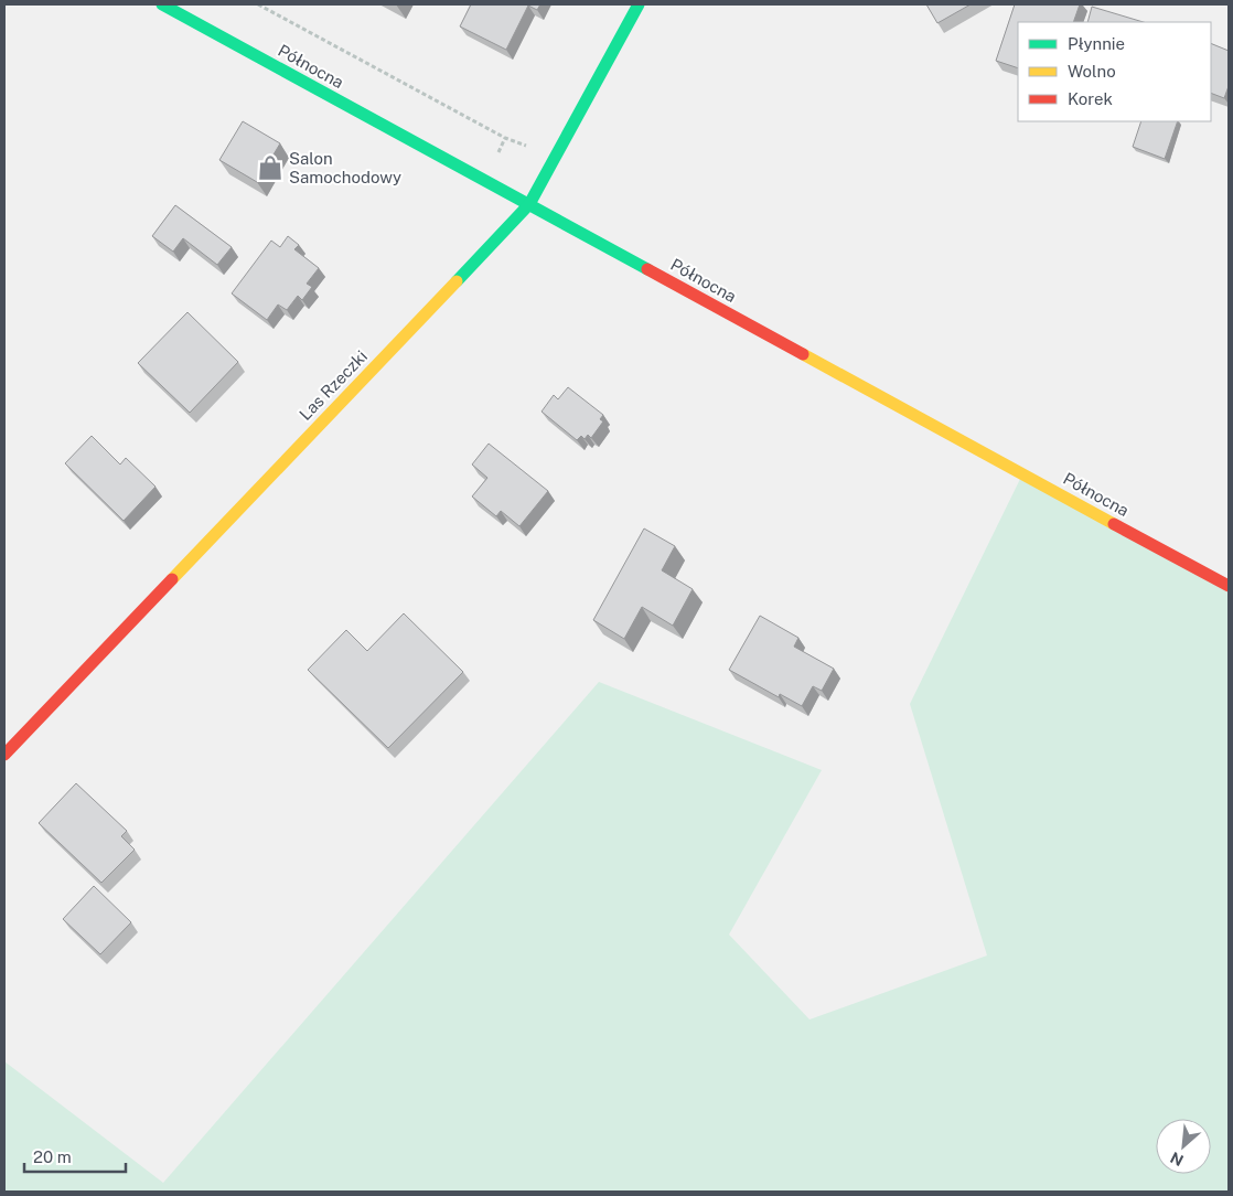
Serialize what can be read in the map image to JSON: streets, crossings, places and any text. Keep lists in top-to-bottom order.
{
  "streets": {
    "street": ["Północna", "Las Rzeczki"]
  },
  "crossings": [
    ["Północna", "Las Rzeczki"]
  ],
  "places": {
    "shop": ["Salon Samochodowy"]
  },
  "legend": ["Płynnie", "Wolno", "Korek"],
  "scale_bar": "20 m",
  "north": "bottom left"
}
